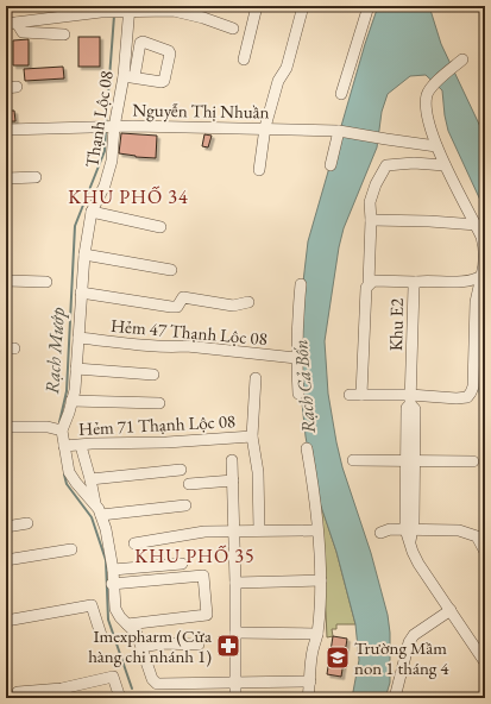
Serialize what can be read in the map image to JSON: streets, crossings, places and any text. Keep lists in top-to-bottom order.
{
  "streets": {
    "street": [
      "Nguyễn Thị Nhuần",
      "Thạnh Lộc 08",
      "Khu E2",
      "Hẻm 47 Thạnh Lộc 08",
      "Hẻm 71 Thạnh Lộc 08"
    ]
  },
  "crossings": [
    ["Nguyễn Thị Nhuần", "Thạnh Lộc 08"],
    ["Thạnh Lộc 08", "Hẻm 47 Thạnh Lộc 08"],
    ["Thạnh Lộc 08", "Hẻm 71 Thạnh Lộc 08"]
  ],
  "districts": ["KHU PHỐ 34", "KHU PHỐ 35"],
  "water": ["Rạch Mướp", "Rạch Cả Bốn"],
  "places": {
    "pharmacy": ["Imexpharm (Cửa hàng chi nhánh 1)"],
    "school or university": ["Trường Mầm non 1 tháng 4"]
  }
}
